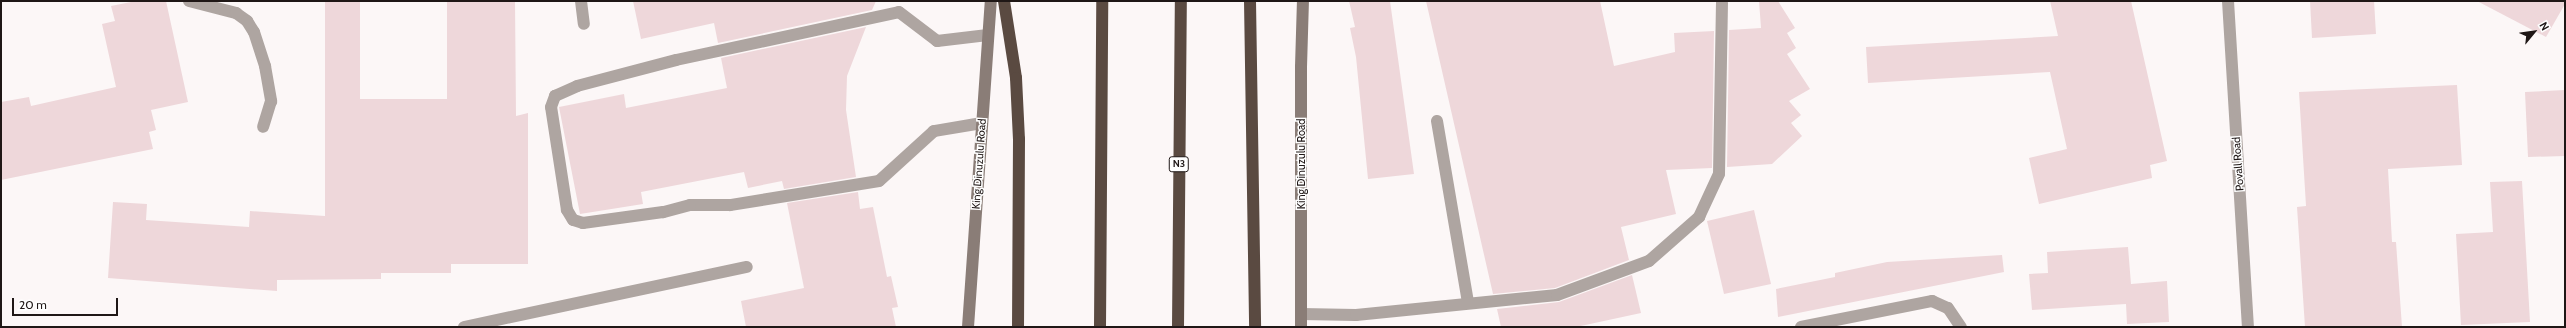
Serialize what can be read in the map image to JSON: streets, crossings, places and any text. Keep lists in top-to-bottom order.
{
  "streets": {
    "highway": ["N3"],
    "main road": ["King Dinuzulu Road"],
    "street": ["Povall Road"]
  },
  "scale_bar": "20 m",
  "north": "top right"
}
